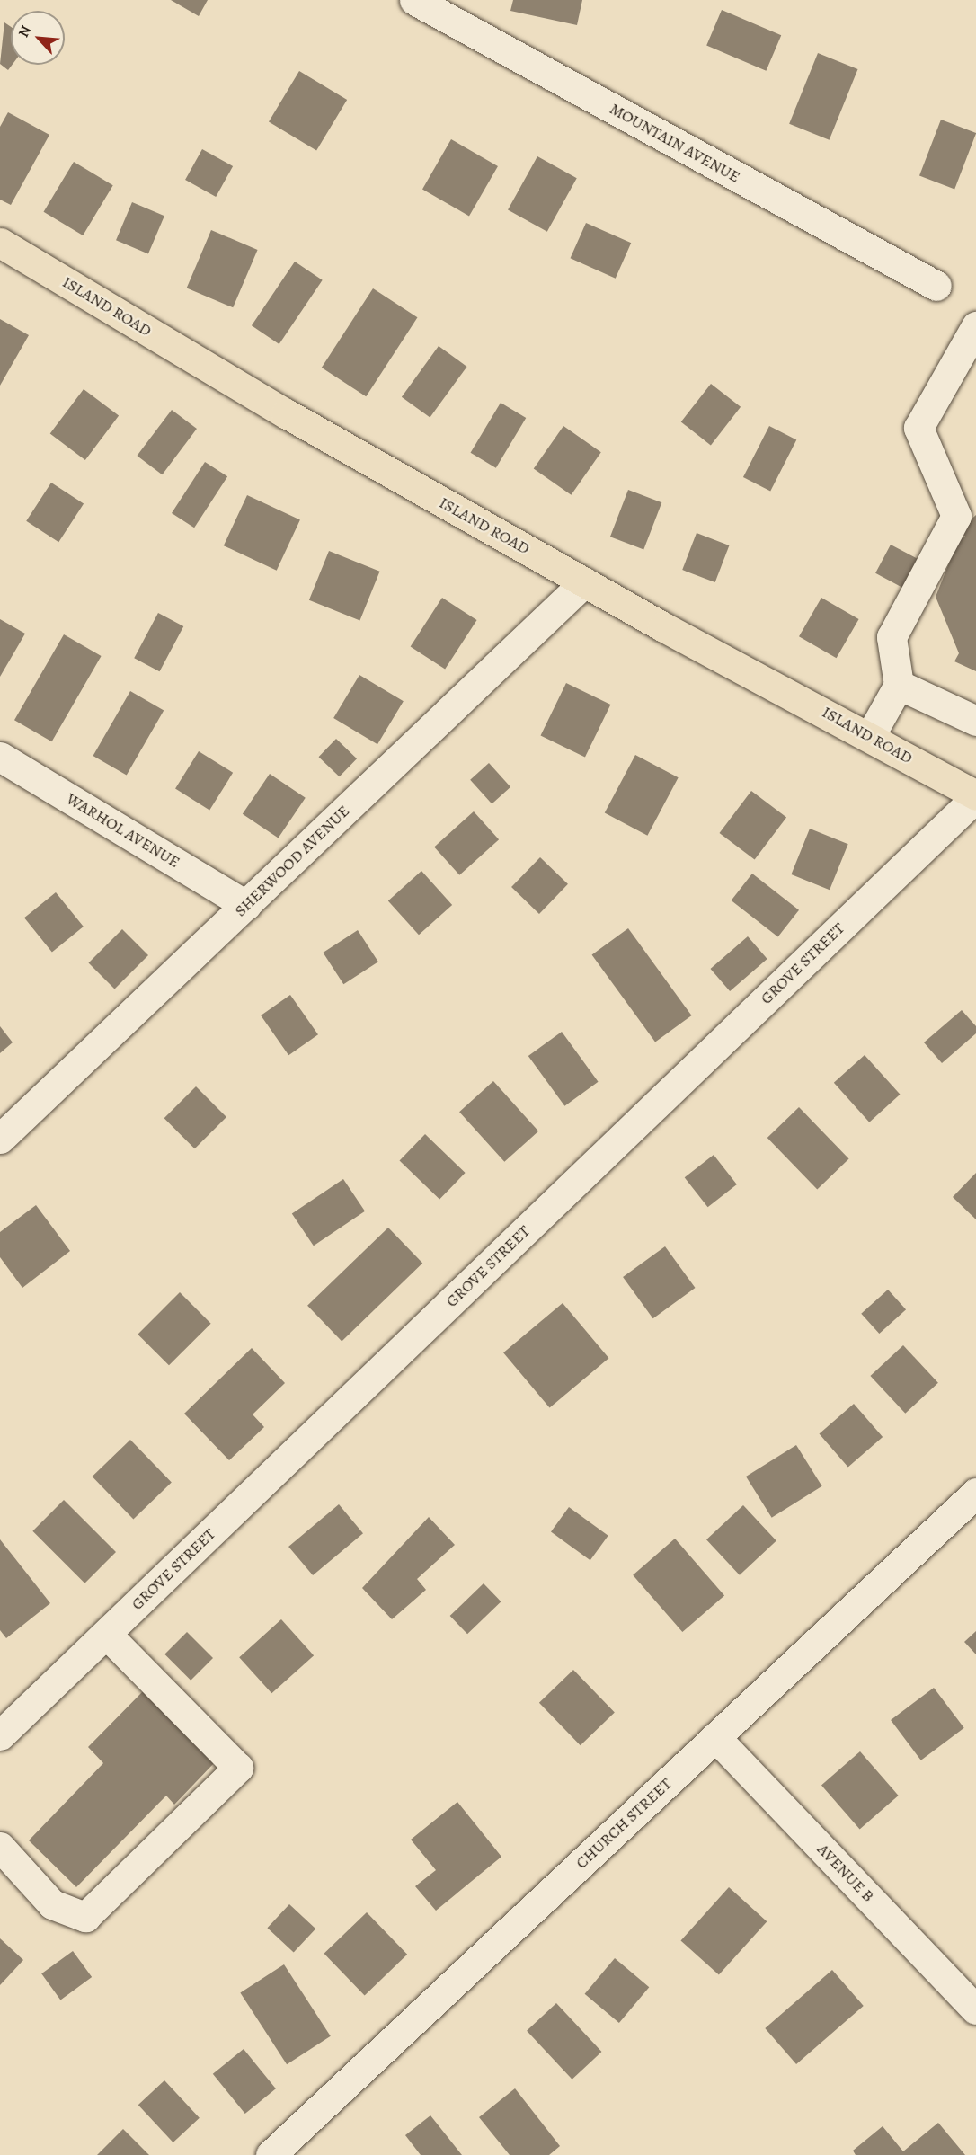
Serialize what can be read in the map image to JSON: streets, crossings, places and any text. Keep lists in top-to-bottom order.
{
  "streets": {
    "main road": ["ISLAND ROAD"],
    "street": [
      "MOUNTAIN AVENUE",
      "WARHOL AVENUE",
      "SHERWOOD AVENUE",
      "GROVE STREET",
      "CHURCH STREET",
      "AVENUE B"
    ]
  },
  "crossings": [
    ["ISLAND ROAD", "SHERWOOD AVENUE"],
    ["ISLAND ROAD", "GROVE STREET"],
    ["WARHOL AVENUE", "SHERWOOD AVENUE"],
    ["CHURCH STREET", "AVENUE B"]
  ],
  "north": "top left"
}
